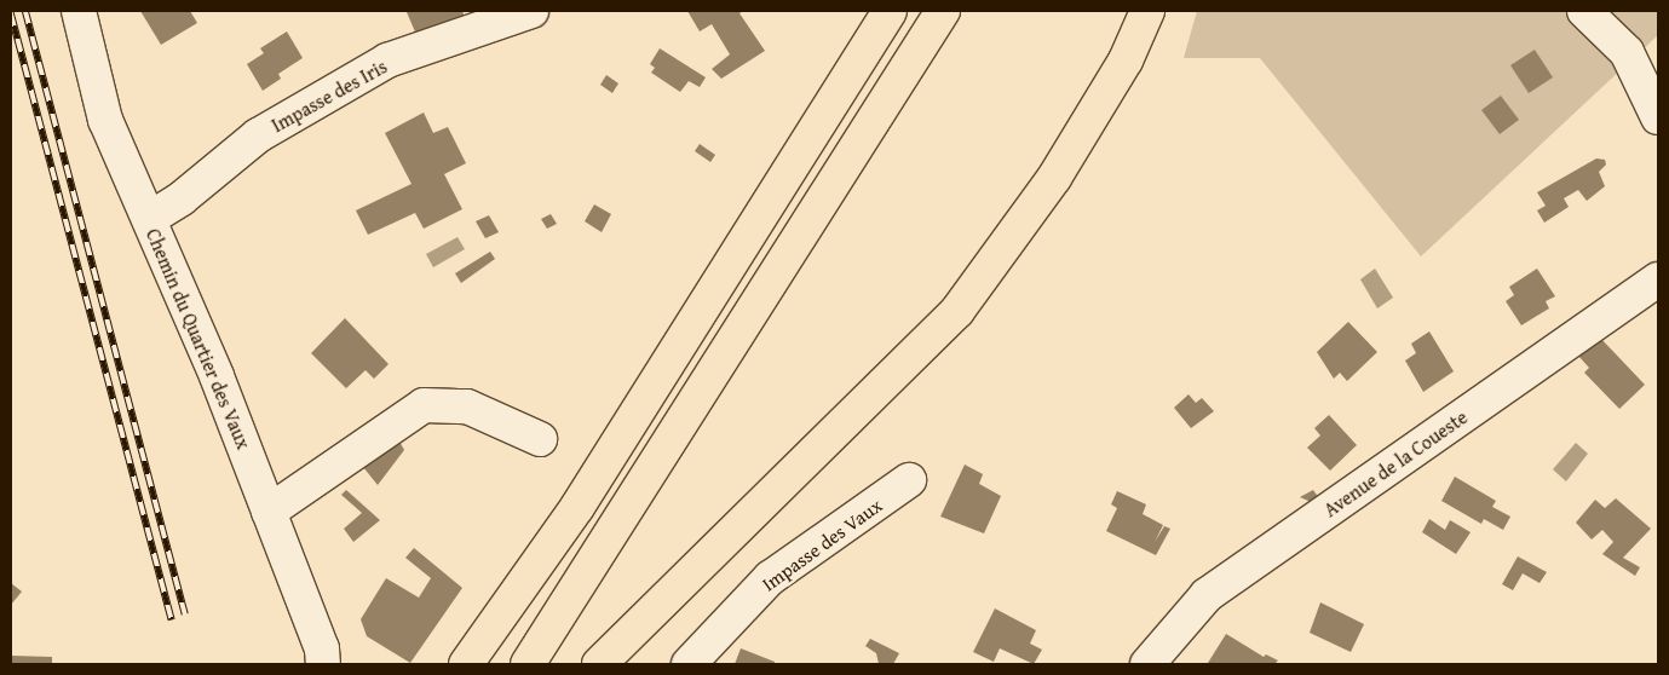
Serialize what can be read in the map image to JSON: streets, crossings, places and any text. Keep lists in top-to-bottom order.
{
  "streets": {
    "street": [
      "Impasse des Iris",
      "Chemin du Quartier des Vaux",
      "Avenue de la Coueste",
      "Impasse des Vaux"
    ]
  },
  "crossings": [
    ["Impasse des Iris", "Chemin du Quartier des Vaux"]
  ]
}
